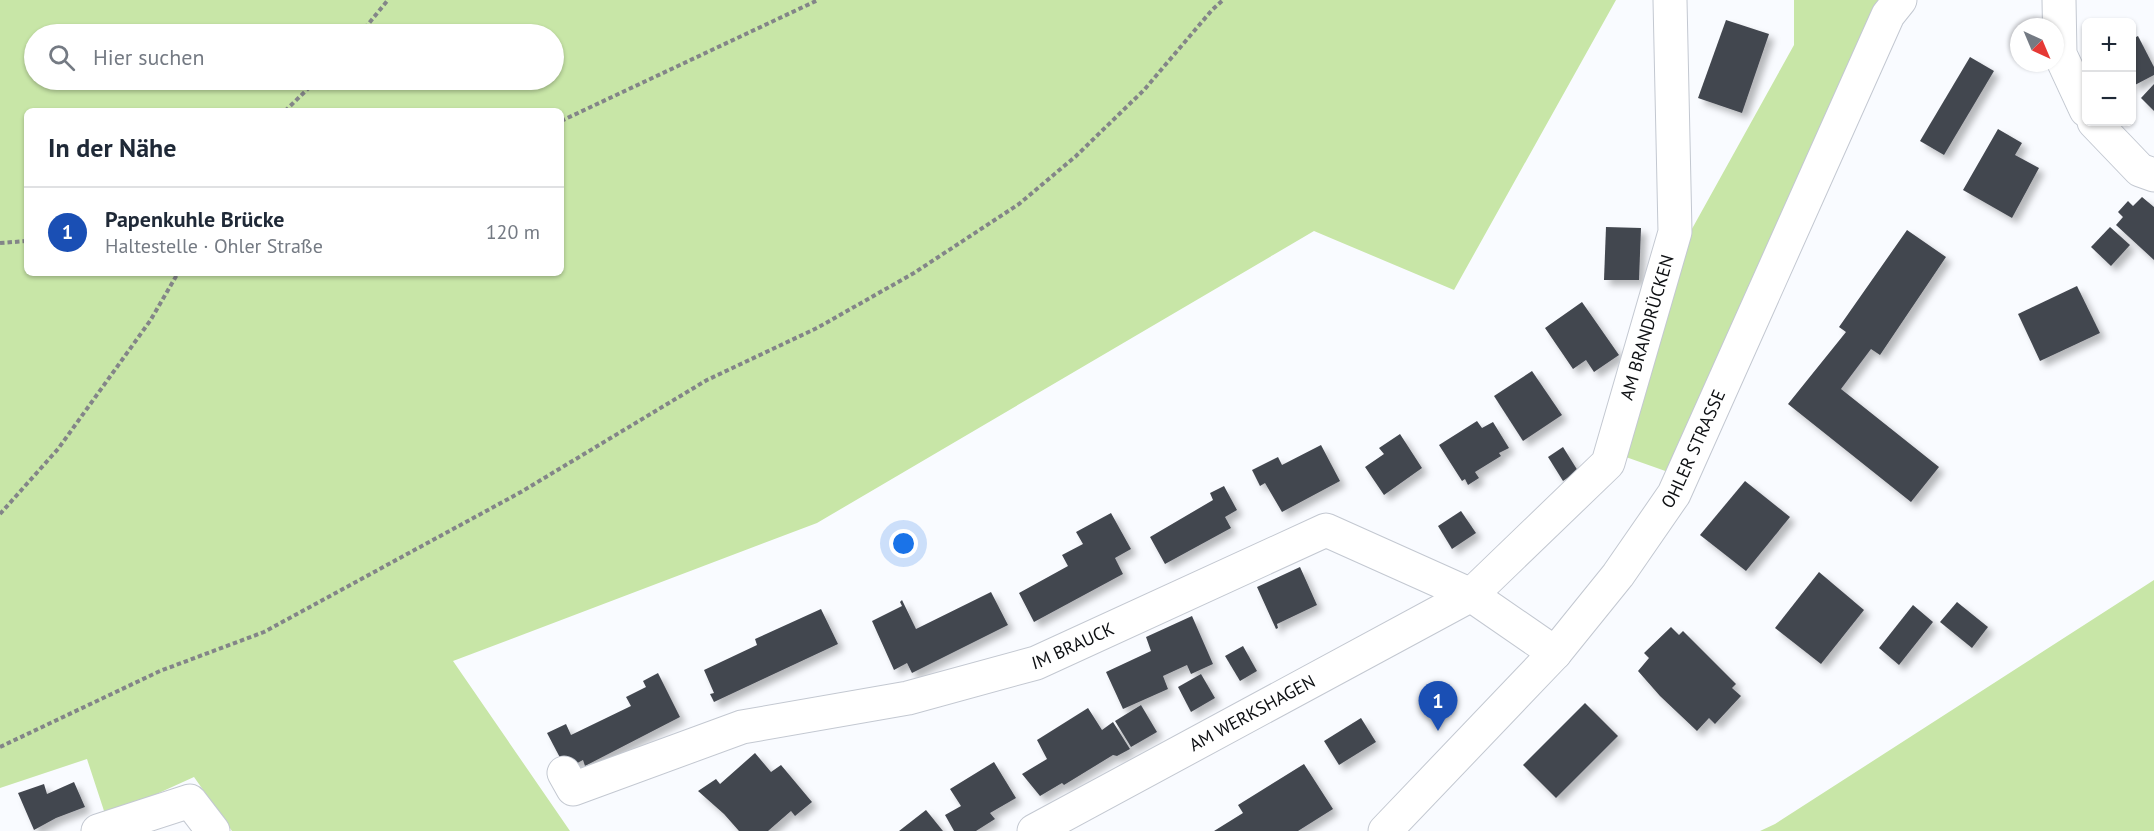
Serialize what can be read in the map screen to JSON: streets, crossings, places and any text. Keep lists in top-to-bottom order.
{
  "streets": {
    "street": [
      "AM BRANDRÜCKEN",
      "OHLER STRASSE",
      "IM BRAUCK",
      "AM WERKSHAGEN"
    ]
  },
  "crossings": [
    ["AM BRANDRÜCKEN", "IM BRAUCK"],
    ["AM BRANDRÜCKEN", "AM WERKSHAGEN"],
    ["OHLER STRASSE", "IM BRAUCK"],
    ["IM BRAUCK", "AM WERKSHAGEN"]
  ],
  "north": "bottom right",
  "page": {
    "map_buttons": ["+", "−"],
    "search": "Hier suchen",
    "heading": "In der Nähe",
    "list": [
      {
        "mark": "1",
        "name": "Papenkuhle Brücke",
        "note": "Haltestelle · Ohler Straße",
        "value": "120 m"
      }
    ],
    "pins": "1"
  }
}
